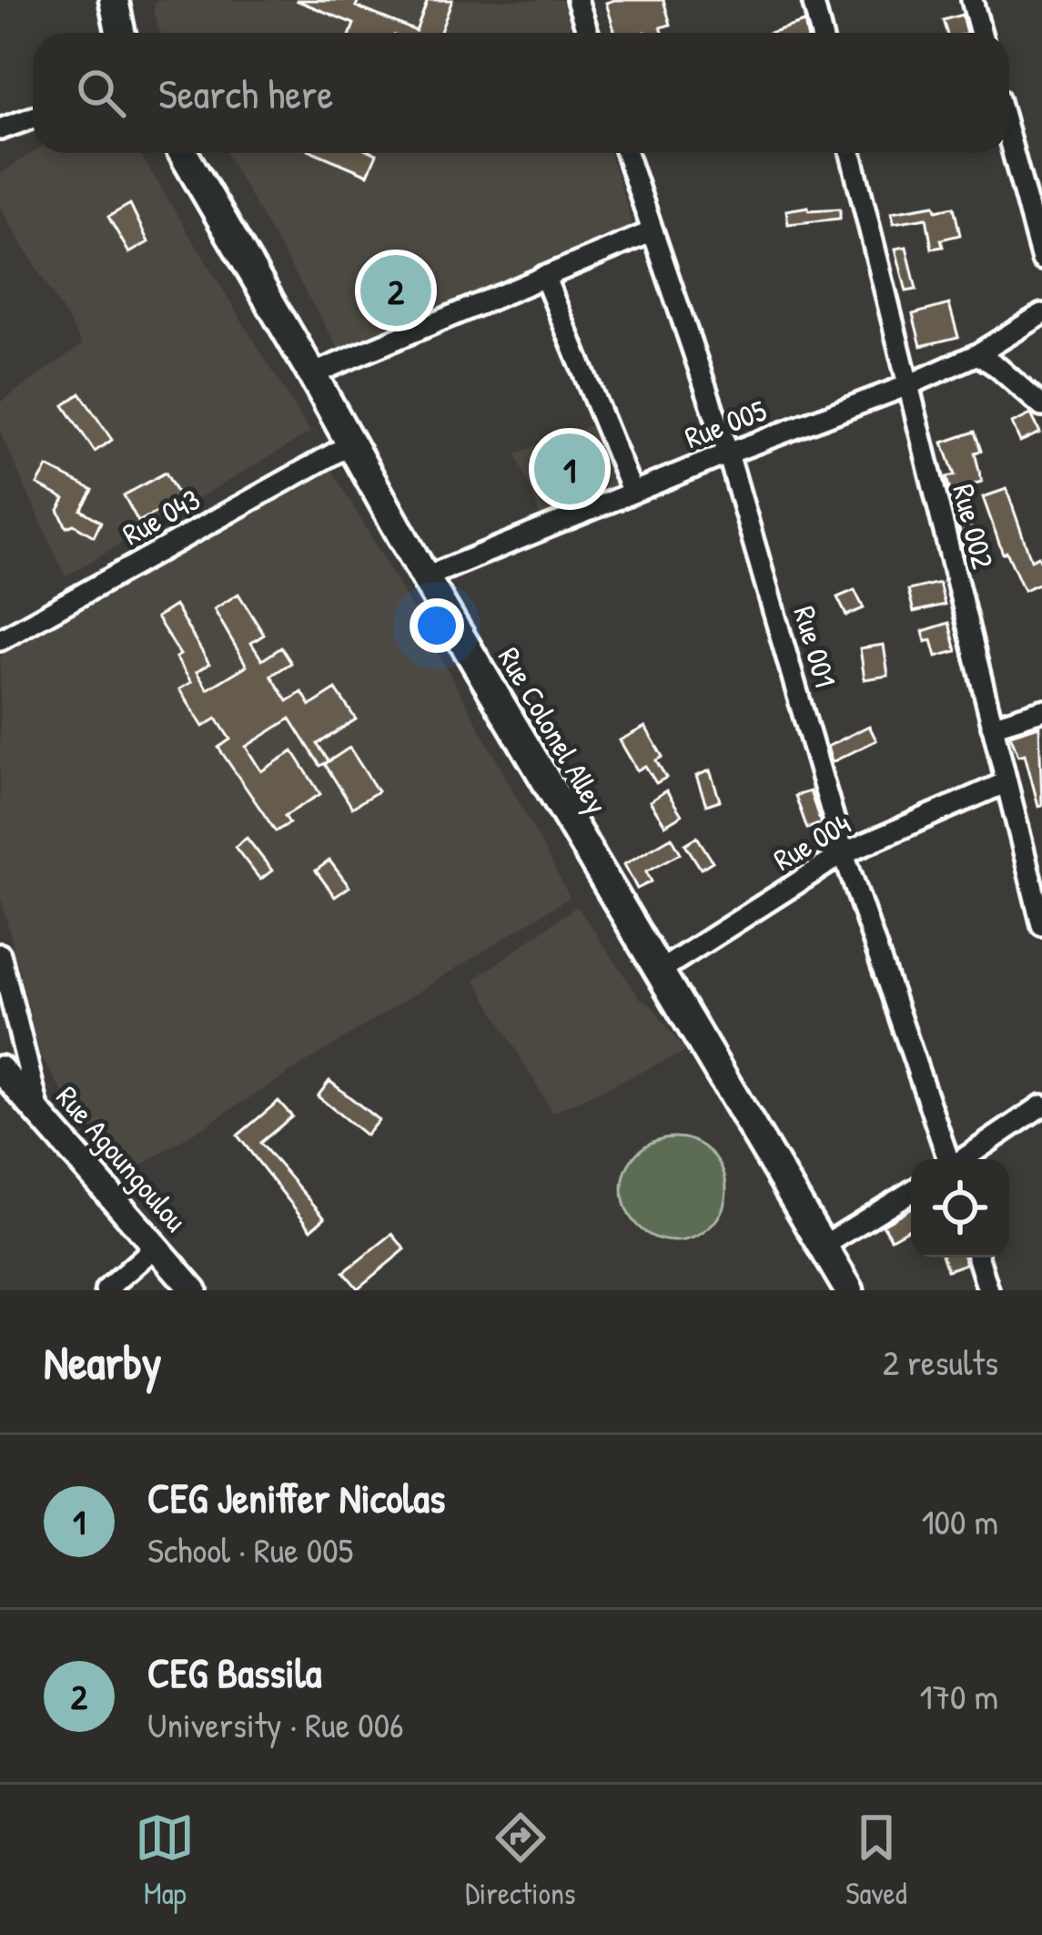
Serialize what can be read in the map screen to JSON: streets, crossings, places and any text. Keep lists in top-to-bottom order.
{
  "streets": {
    "highway": ["Rue Colonel Alley"],
    "main road": ["Rue Agoungoulou"],
    "street": [
      "Rue 005",
      "Rue 043",
      "Rue 002",
      "Rue 001",
      "Rue 004"
    ]
  },
  "crossings": [
    ["Rue 005", "Rue 002"],
    ["Rue 005", "Rue 001"],
    ["Rue 005", "Rue Colonel Alley"],
    ["Rue 043", "Rue Colonel Alley"],
    ["Rue 002", "Rue 004"],
    ["Rue 001", "Rue 004"],
    ["Rue Colonel Alley", "Rue 004"]
  ],
  "page": {
    "search": "Search here",
    "pins": ["2", "1"],
    "heading": ["Nearby", "2 results"],
    "list": [
      {
        "mark": "1",
        "name": "CEG Jeniffer Nicolas",
        "note": "School · Rue 005",
        "value": "100 m"
      },
      {
        "mark": "2",
        "name": "CEG Bassila",
        "note": "University · Rue 006",
        "value": "170 m"
      }
    ],
    "nav": ["Map", "Directions", "Saved"]
  }
}
